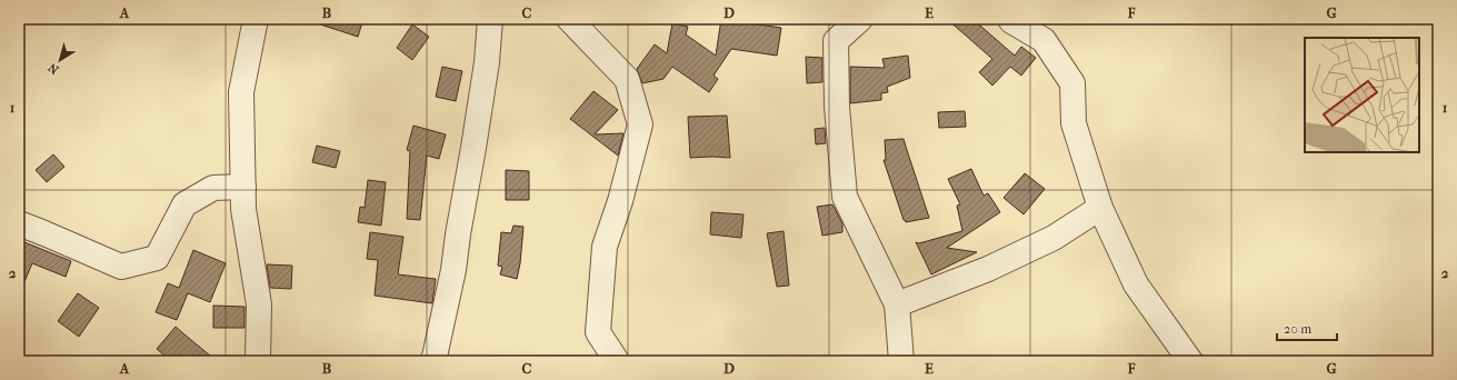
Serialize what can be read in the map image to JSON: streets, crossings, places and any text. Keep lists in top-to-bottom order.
{
  "scale_bar": "20 m",
  "north": "bottom left",
  "grid": {
    "columns": [
      "A",
      "B",
      "C",
      "D",
      "E",
      "F",
      "G"
    ],
    "rows": ["1", "2"]
  }
}
